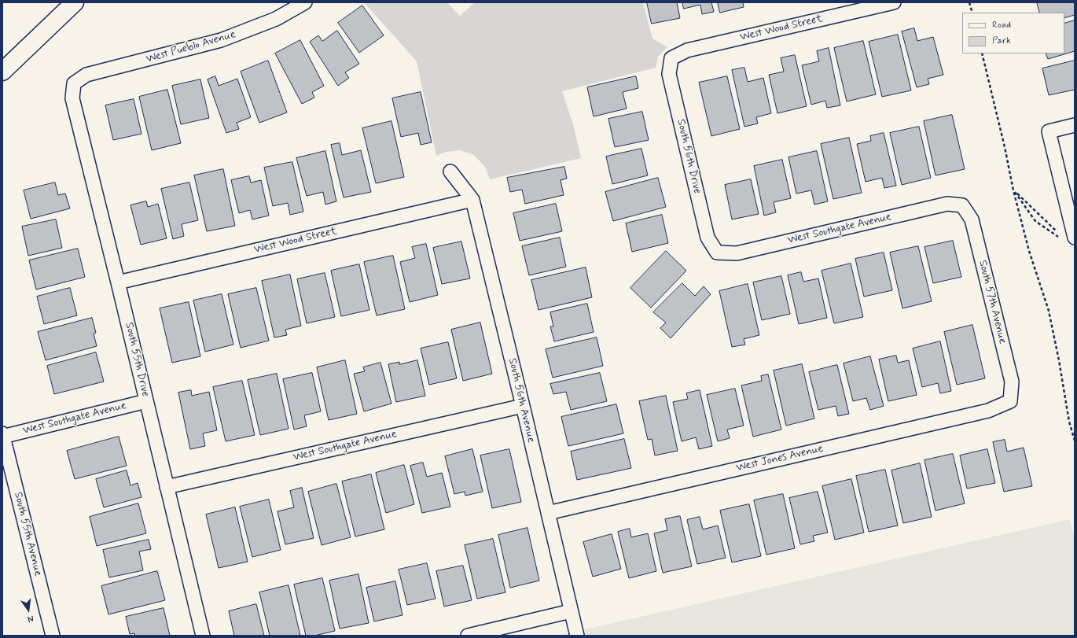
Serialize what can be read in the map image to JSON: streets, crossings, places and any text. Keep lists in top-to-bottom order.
{
  "streets": {
    "street": [
      "West Wood Street",
      "West Pueblo Avenue",
      "South 56th Drive",
      "West Southgate Avenue",
      "South 57th Avenue",
      "South 55th Drive",
      "South 56th Avenue",
      "West Jones Avenue",
      "South 55th Avenue"
    ]
  },
  "crossings": [
    ["West Wood Street", "South 56th Drive"],
    ["West Wood Street", "South 55th Drive"],
    ["West Wood Street", "South 56th Avenue"],
    ["West Pueblo Avenue", "South 55th Drive"],
    ["South 56th Drive", "West Southgate Avenue"],
    ["West Southgate Avenue", "South 57th Avenue"],
    ["West Southgate Avenue", "South 55th Drive"],
    ["West Southgate Avenue", "South 56th Avenue"],
    ["West Southgate Avenue", "South 55th Avenue"],
    ["South 57th Avenue", "West Jones Avenue"],
    ["South 56th Avenue", "West Jones Avenue"]
  ],
  "legend": ["Road", "Park"],
  "north": "bottom"
}
